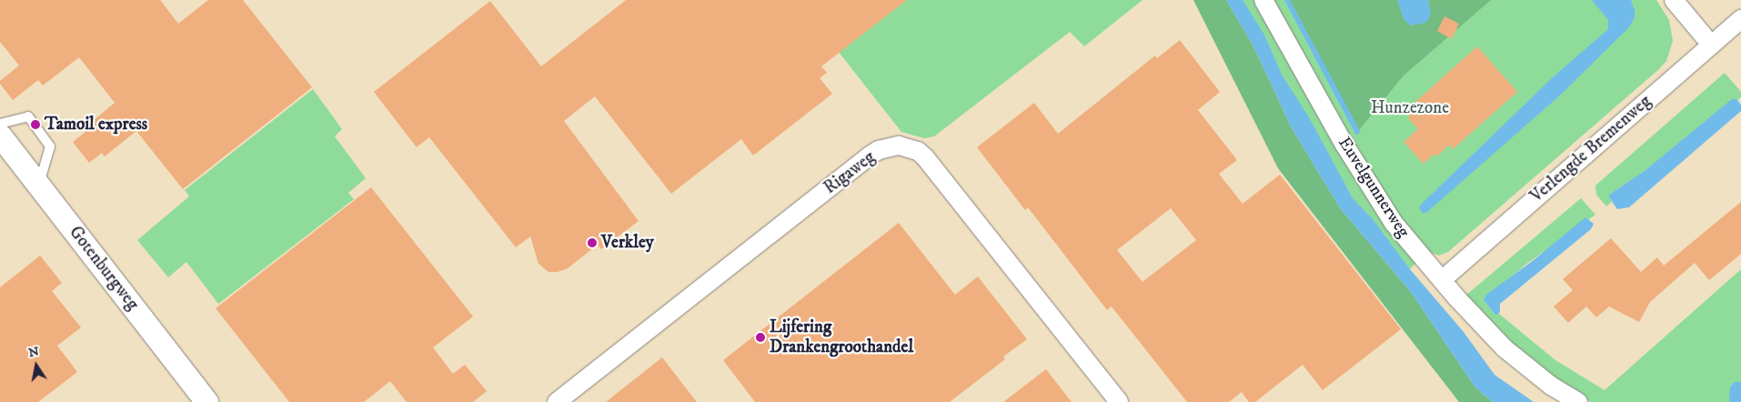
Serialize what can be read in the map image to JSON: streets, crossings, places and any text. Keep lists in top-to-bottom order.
{
  "streets": {
    "street": [
      "Verlengde Bremenweg",
      "Rigaweg",
      "Euvelgunnerweg",
      "Gotenburgweg"
    ]
  },
  "crossings": [
    ["Verlengde Bremenweg", "Euvelgunnerweg"]
  ],
  "parks": ["Hunzezone"],
  "places": ["Tamoil express", "Verkley", "Lijfering Drankengroothandel"],
  "north": "top"
}
